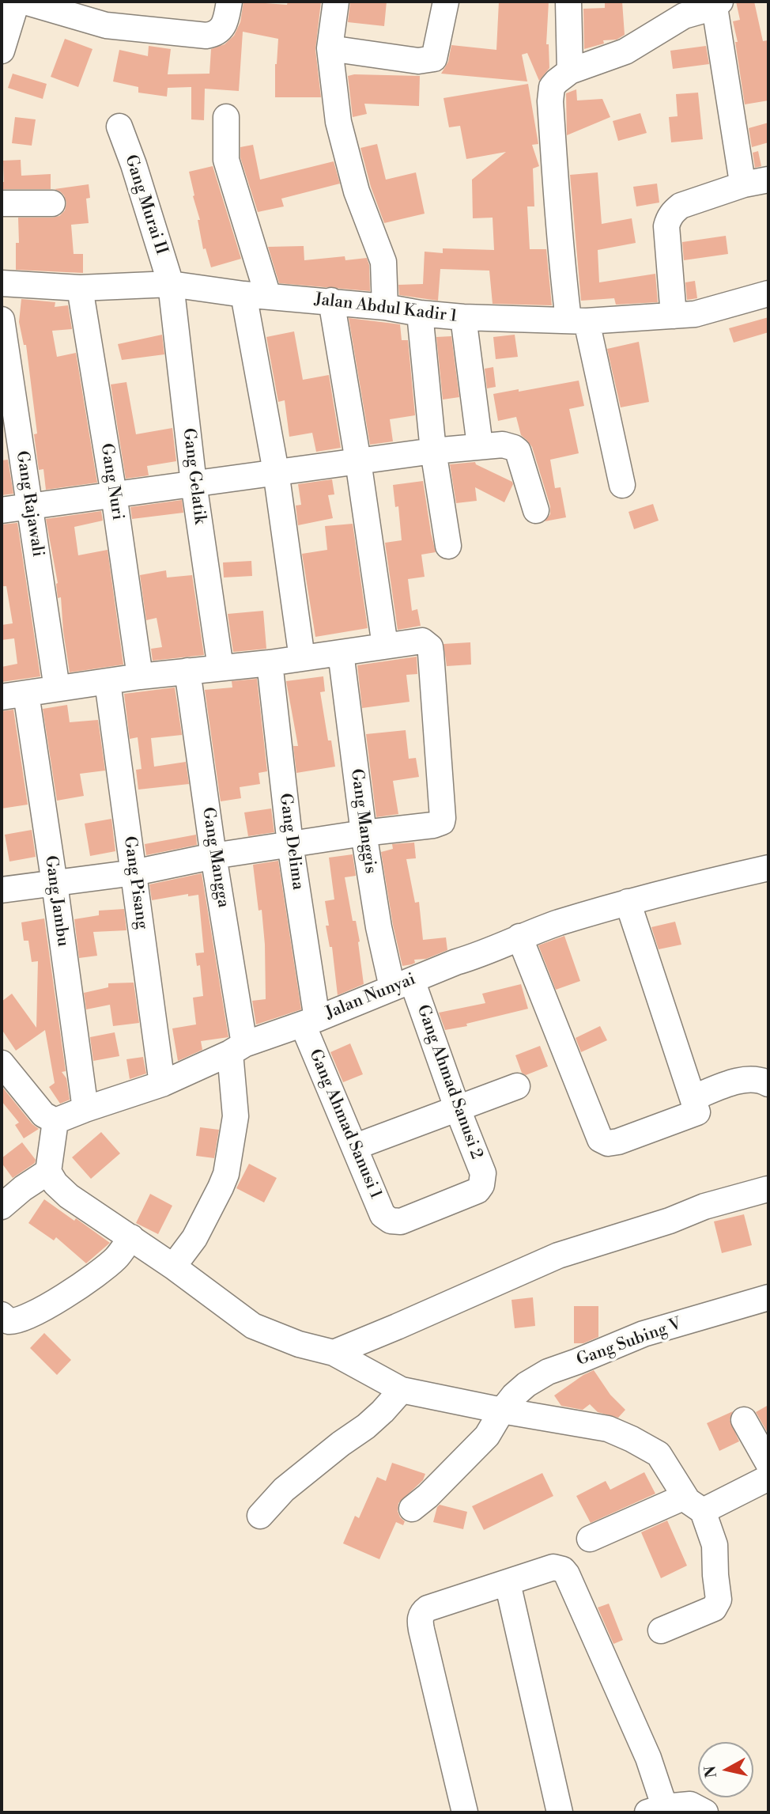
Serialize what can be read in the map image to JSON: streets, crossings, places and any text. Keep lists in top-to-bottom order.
{
  "streets": {
    "street": [
      "Gang Murai II",
      "Jalan Abdul Kadir 1",
      "Gang Gelatik",
      "Gang Nuri",
      "Gang Rajawali",
      "Gang Manggis",
      "Gang Delima",
      "Gang Mangga",
      "Gang Pisang",
      "Gang Jambu",
      "Jalan Nunyai",
      "Gang Ahmad Sanusi 2",
      "Gang Ahmad Sanusi 1",
      "Gang Subing V"
    ]
  },
  "crossings": [
    ["Gang Murai II", "Jalan Abdul Kadir 1"],
    ["Gang Murai II", "Gang Gelatik"],
    ["Jalan Abdul Kadir 1", "Gang Gelatik"],
    ["Jalan Abdul Kadir 1", "Gang Nuri"],
    ["Gang Manggis", "Jalan Nunyai"],
    ["Gang Manggis", "Gang Ahmad Sanusi 2"],
    ["Gang Delima", "Jalan Nunyai"],
    ["Gang Delima", "Gang Ahmad Sanusi 1"],
    ["Gang Mangga", "Jalan Nunyai"],
    ["Gang Pisang", "Jalan Nunyai"],
    ["Gang Jambu", "Jalan Nunyai"],
    ["Jalan Nunyai", "Gang Ahmad Sanusi 2"],
    ["Jalan Nunyai", "Gang Ahmad Sanusi 1"],
    ["Gang Ahmad Sanusi 2", "Gang Ahmad Sanusi 1"]
  ],
  "north": "left"
}
